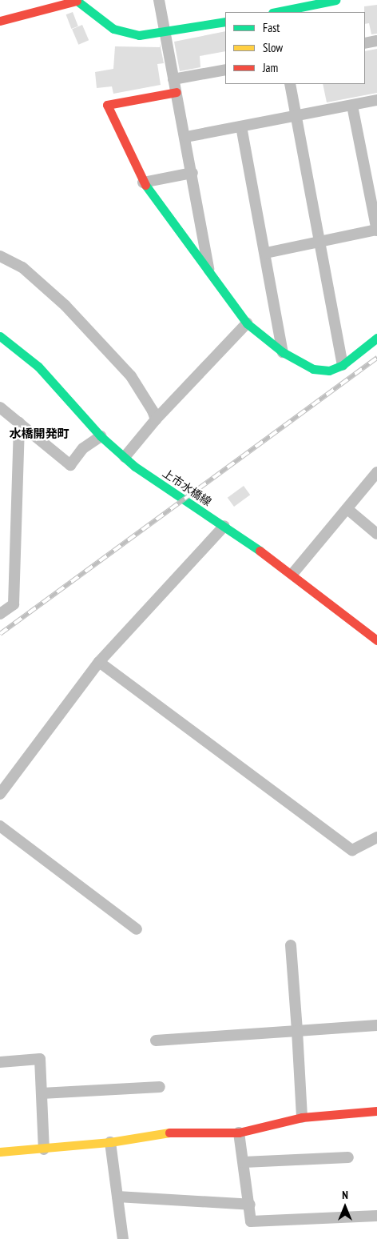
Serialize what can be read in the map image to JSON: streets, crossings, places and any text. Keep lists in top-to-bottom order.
{
  "streets": {
    "street": ["上市水橋線"]
  },
  "districts": ["水橋開発町"],
  "legend": ["Fast", "Slow", "Jam"],
  "north": "top"
}
